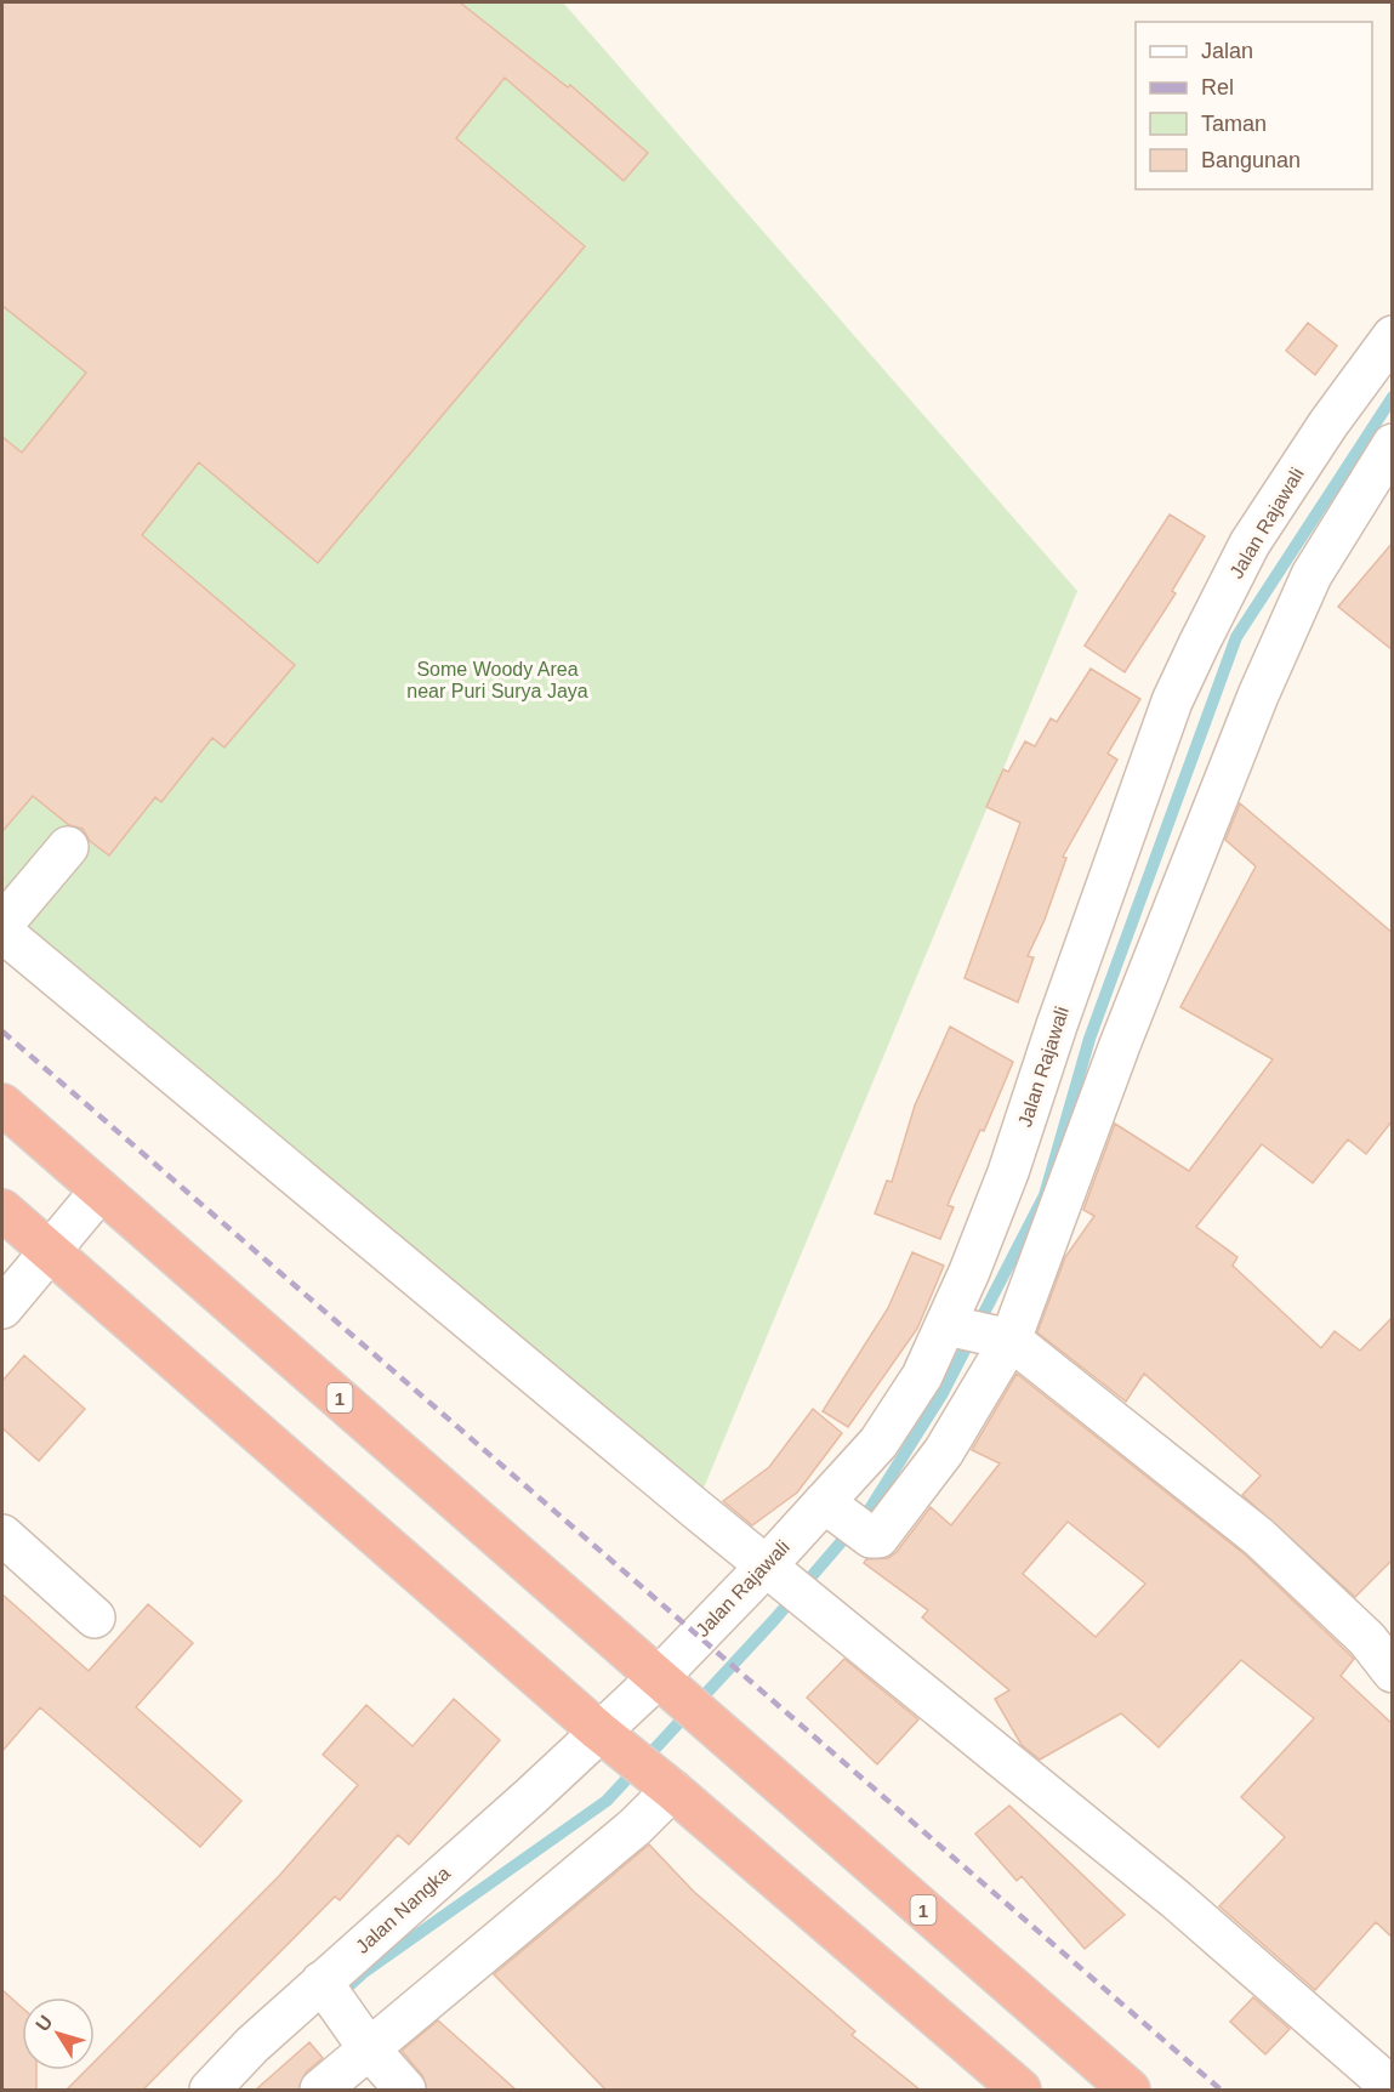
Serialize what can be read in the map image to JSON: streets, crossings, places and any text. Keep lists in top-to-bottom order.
{
  "streets": {
    "highway": ["1"],
    "street": ["Jalan Rajawali", "Jalan Nangka"]
  },
  "crossings": [
    ["Jalan Rajawali", "1"],
    ["Jalan Rajawali", "Jalan Nangka"]
  ],
  "parks": ["Some Woody Area near Puri Surya Jaya"],
  "legend": [
    "Jalan",
    "Rel",
    "Taman",
    "Bangunan"
  ],
  "north": "top left"
}
